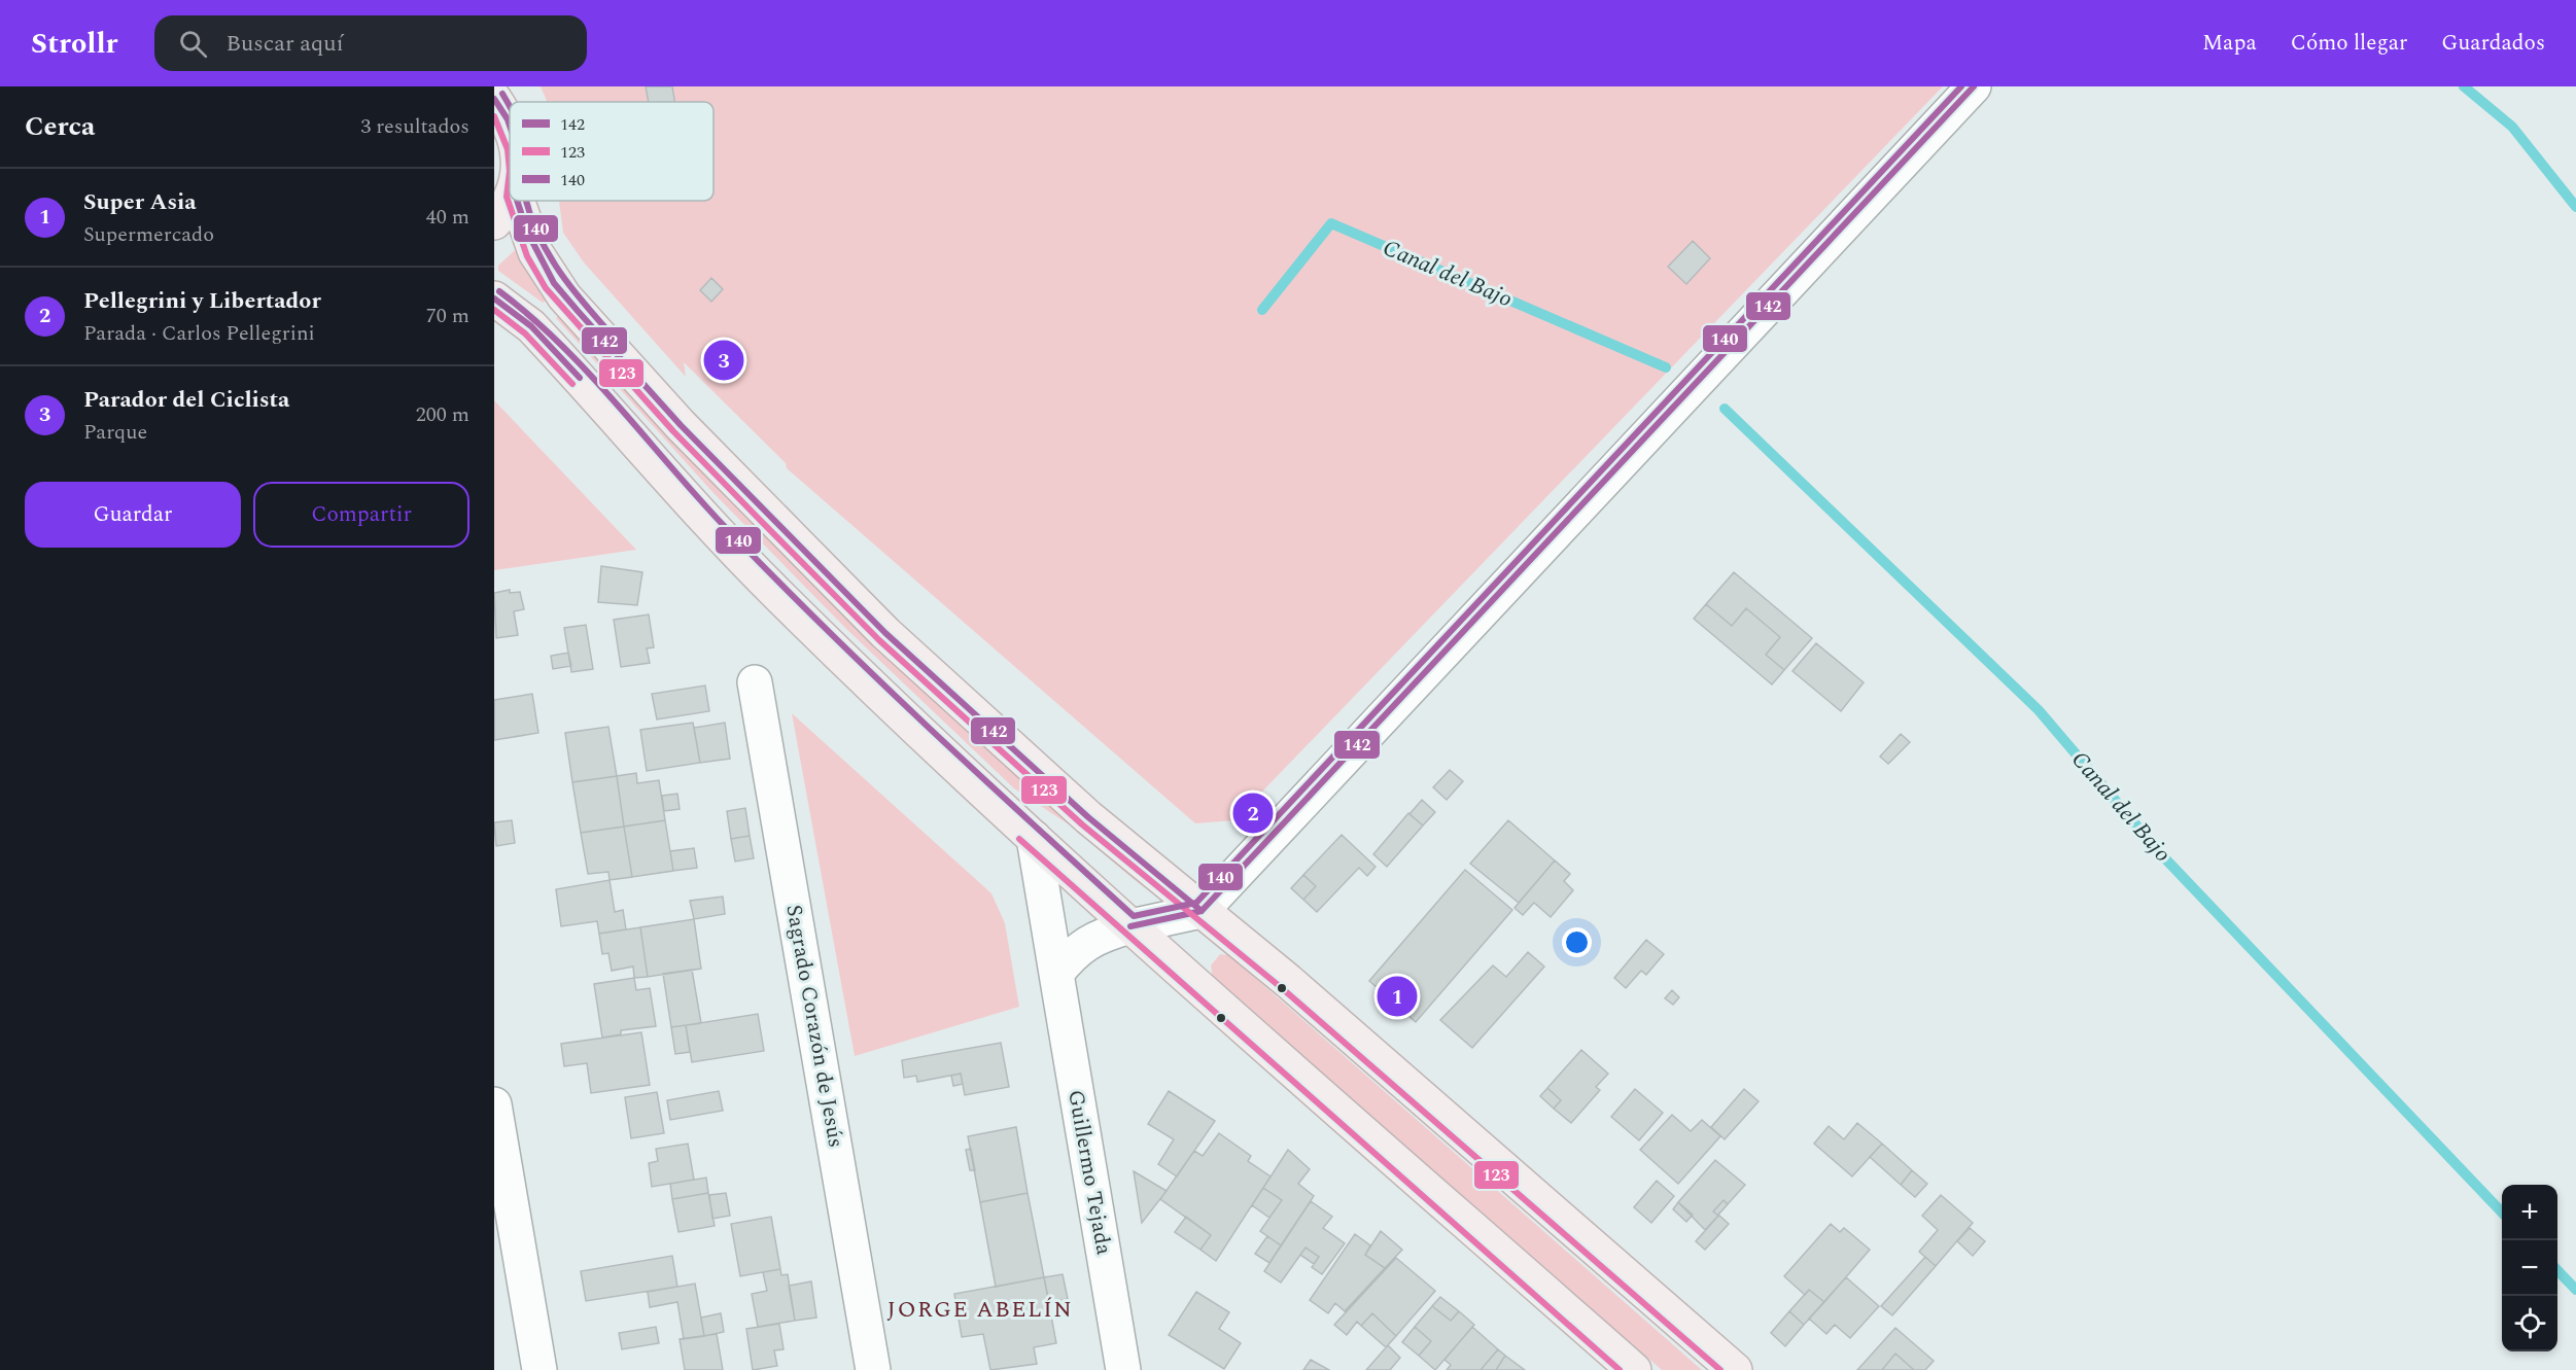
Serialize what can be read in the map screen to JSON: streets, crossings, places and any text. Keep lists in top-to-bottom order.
{
  "streets": {
    "street": ["Sagrado Corazón de Jesús", "Guillermo Tejada"]
  },
  "districts": ["JORGE ABELÍN"],
  "water": ["Canal del Bajo"],
  "lines": ["transit line 142", "transit line 140", "transit line 123"],
  "legend": ["142", "123", "140"],
  "page": {
    "header": "Strollr",
    "search": "Buscar aquí",
    "nav": ["Mapa", "Cómo llegar", "Guardados"],
    "heading": ["Cerca", "3 resultados"],
    "list": [
      {
        "mark": "1",
        "name": "Super Asia",
        "note": "Supermercado",
        "value": "40 m"
      },
      {
        "mark": "2",
        "name": "Pellegrini y Libertador",
        "note": "Parada · Carlos Pellegrini",
        "value": "70 m"
      },
      {
        "mark": "3",
        "name": "Parador del Ciclista",
        "note": "Parque",
        "value": "200 m"
      }
    ],
    "pins": ["3", "2", "1"],
    "buttons": ["Guardar", "Compartir"],
    "map_buttons": ["+", "−"]
  }
}
